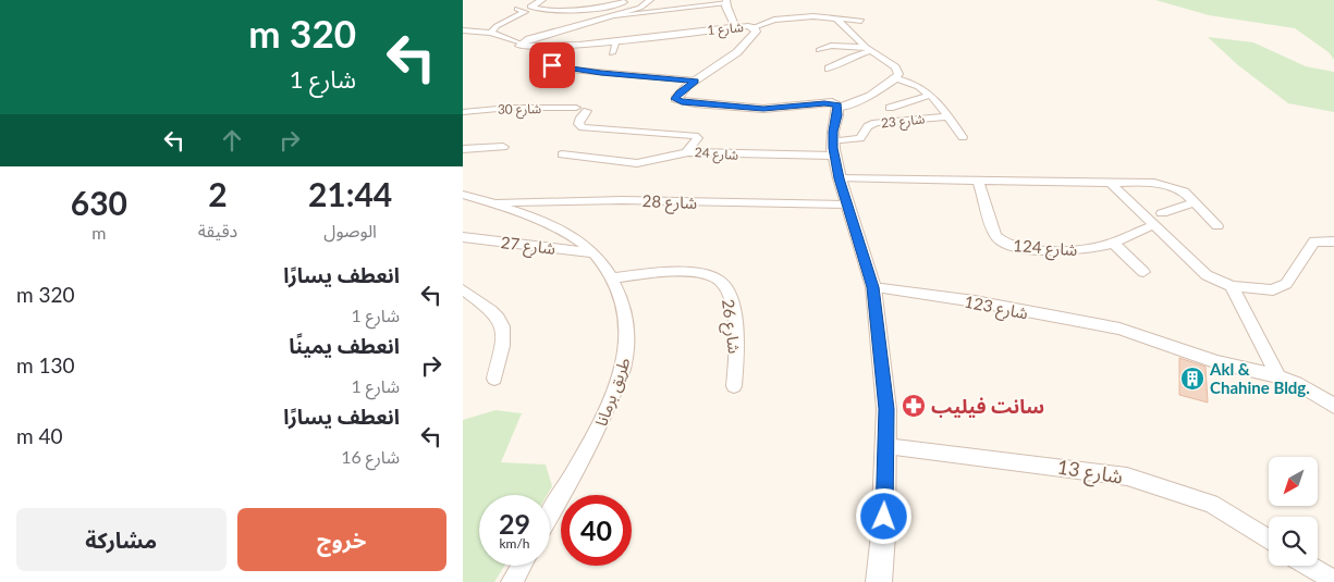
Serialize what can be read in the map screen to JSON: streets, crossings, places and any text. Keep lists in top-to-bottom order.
{
  "streets": {
    "street": [
      "شارع 1",
      "شارع 30",
      "شارع 23",
      "شارع 24",
      "شارع 28",
      "شارع 27",
      "شارع 124",
      "شارع 123",
      "شارع 26",
      "طريق برمانا",
      "شارع 13"
    ]
  },
  "crossings": [
    ["شارع 23", "شارع 24"],
    ["شارع 28", "طريق برمانا"],
    ["شارع 27", "طريق برمانا"],
    ["شارع 26", "طريق برمانا"]
  ],
  "places": {
    "building": ["Akl & Chahine Bldg."],
    "pharmacy": ["سانت فيليب"]
  },
  "north": "bottom left",
  "page": {
    "turn": ["320 m", "شارع 1"],
    "eta": [
      "21:44",
      "الوصول",
      "2",
      "دقيقة",
      "630",
      "m"
    ],
    "list": [
      {
        "name": "انعطف يسارًا",
        "note": "شارع 1",
        "value": "320 m"
      },
      {
        "name": "انعطف يمينًا",
        "note": "شارع 1",
        "value": "130 m"
      },
      {
        "name": "انعطف يسارًا",
        "note": "شارع 16",
        "value": "40 m"
      }
    ],
    "speed": "29 km/h",
    "limit": "40",
    "buttons": ["خروج", "مشاركة"]
  }
}
